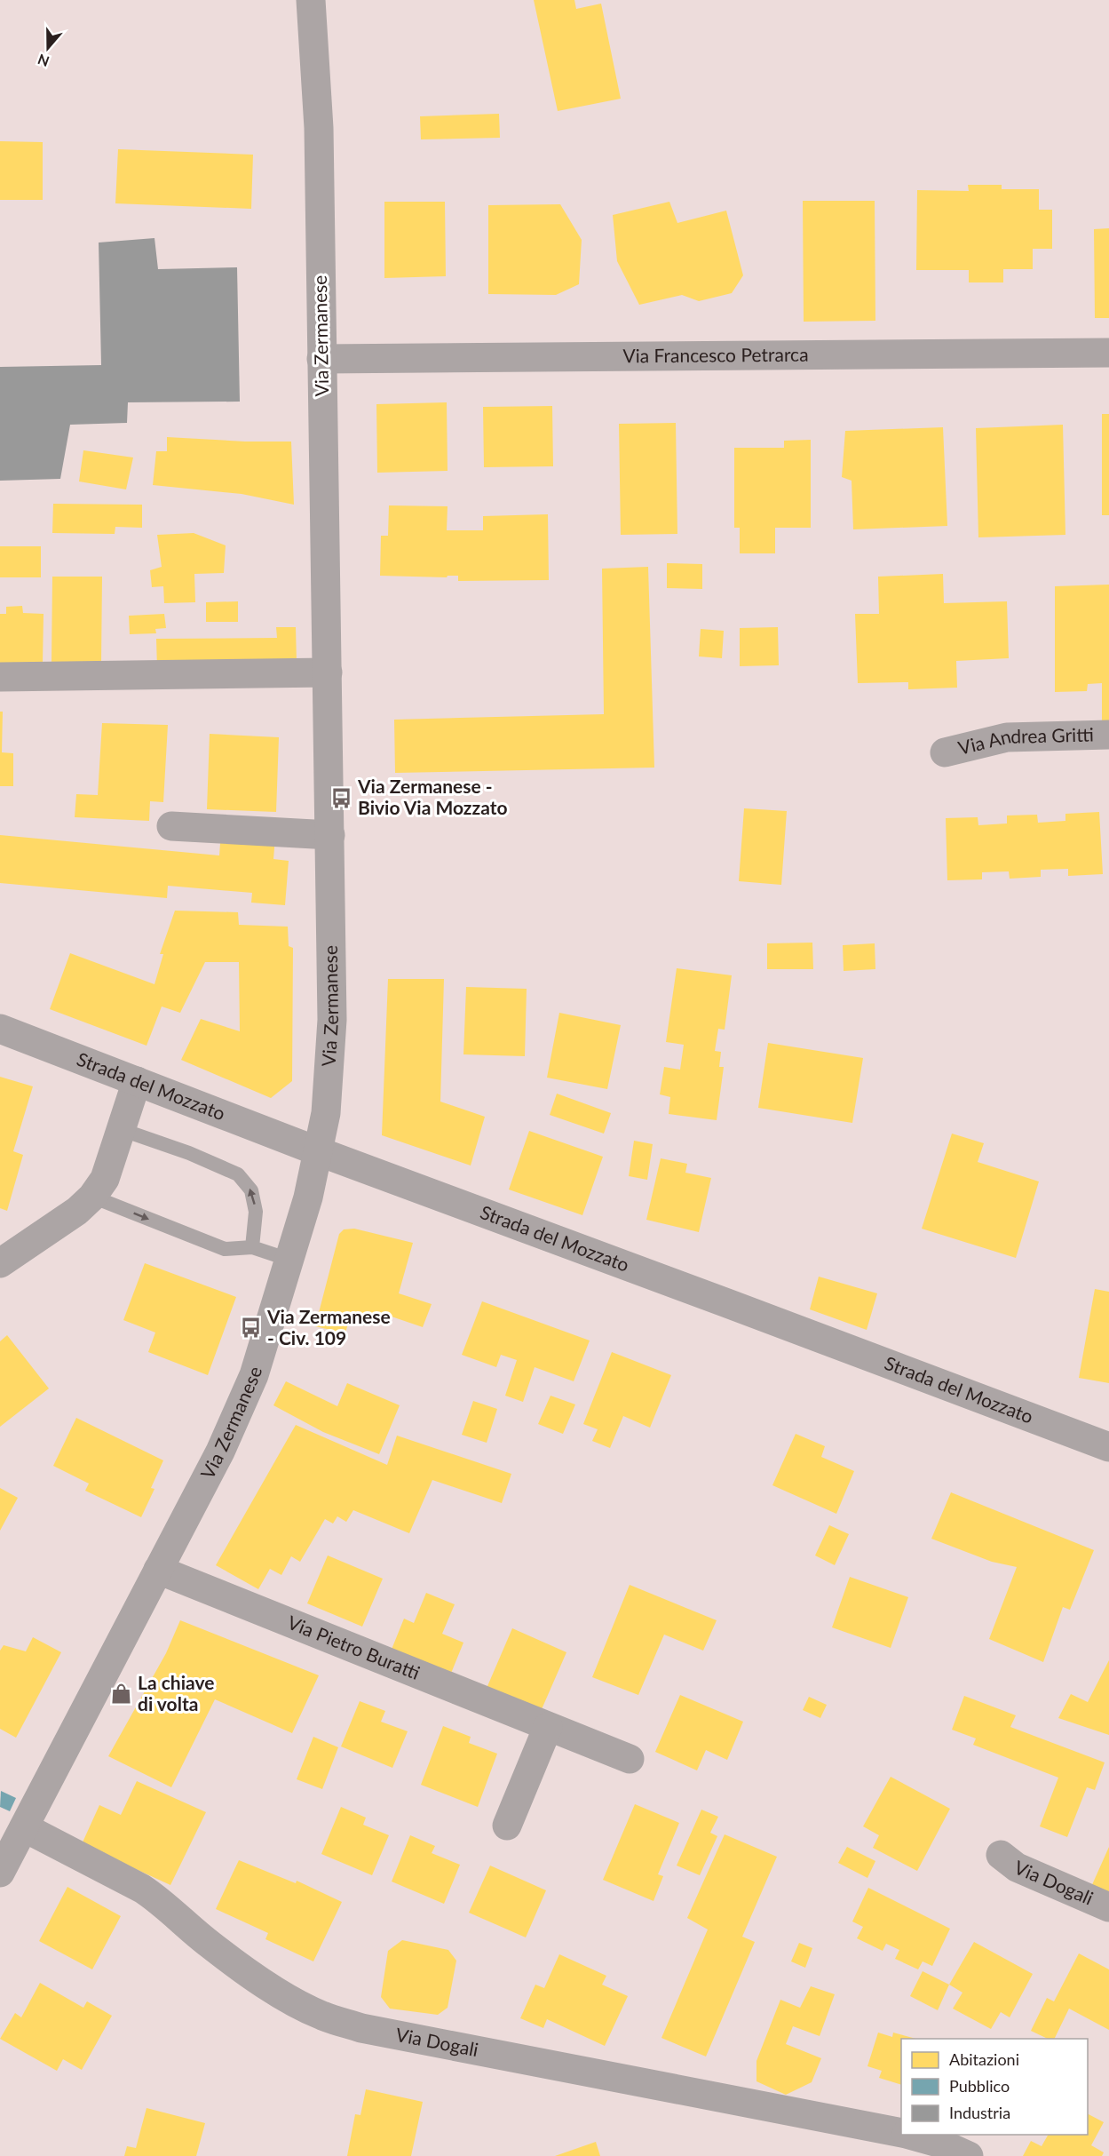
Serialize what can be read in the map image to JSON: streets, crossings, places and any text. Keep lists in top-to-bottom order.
{
  "streets": {
    "street": [
      "Via Zermanese",
      "Via Francesco Petrarca",
      "Via Andrea Gritti",
      "Strada del Mozzato",
      "Via Pietro Buratti",
      "Via Dogali"
    ]
  },
  "crossings": [
    ["Via Zermanese", "Via Francesco Petrarca"],
    ["Via Zermanese", "Strada del Mozzato"],
    ["Via Zermanese", "Via Pietro Buratti"],
    ["Via Zermanese", "Via Dogali"]
  ],
  "places": {
    "bus stop": ["Via Zermanese - Bivio Via Mozzato", "Via Zermanese - Civ. 109"],
    "shop": ["La chiave di volta"]
  },
  "legend": ["Abitazioni", "Pubblico", "Industria"],
  "north": "bottom"
}
